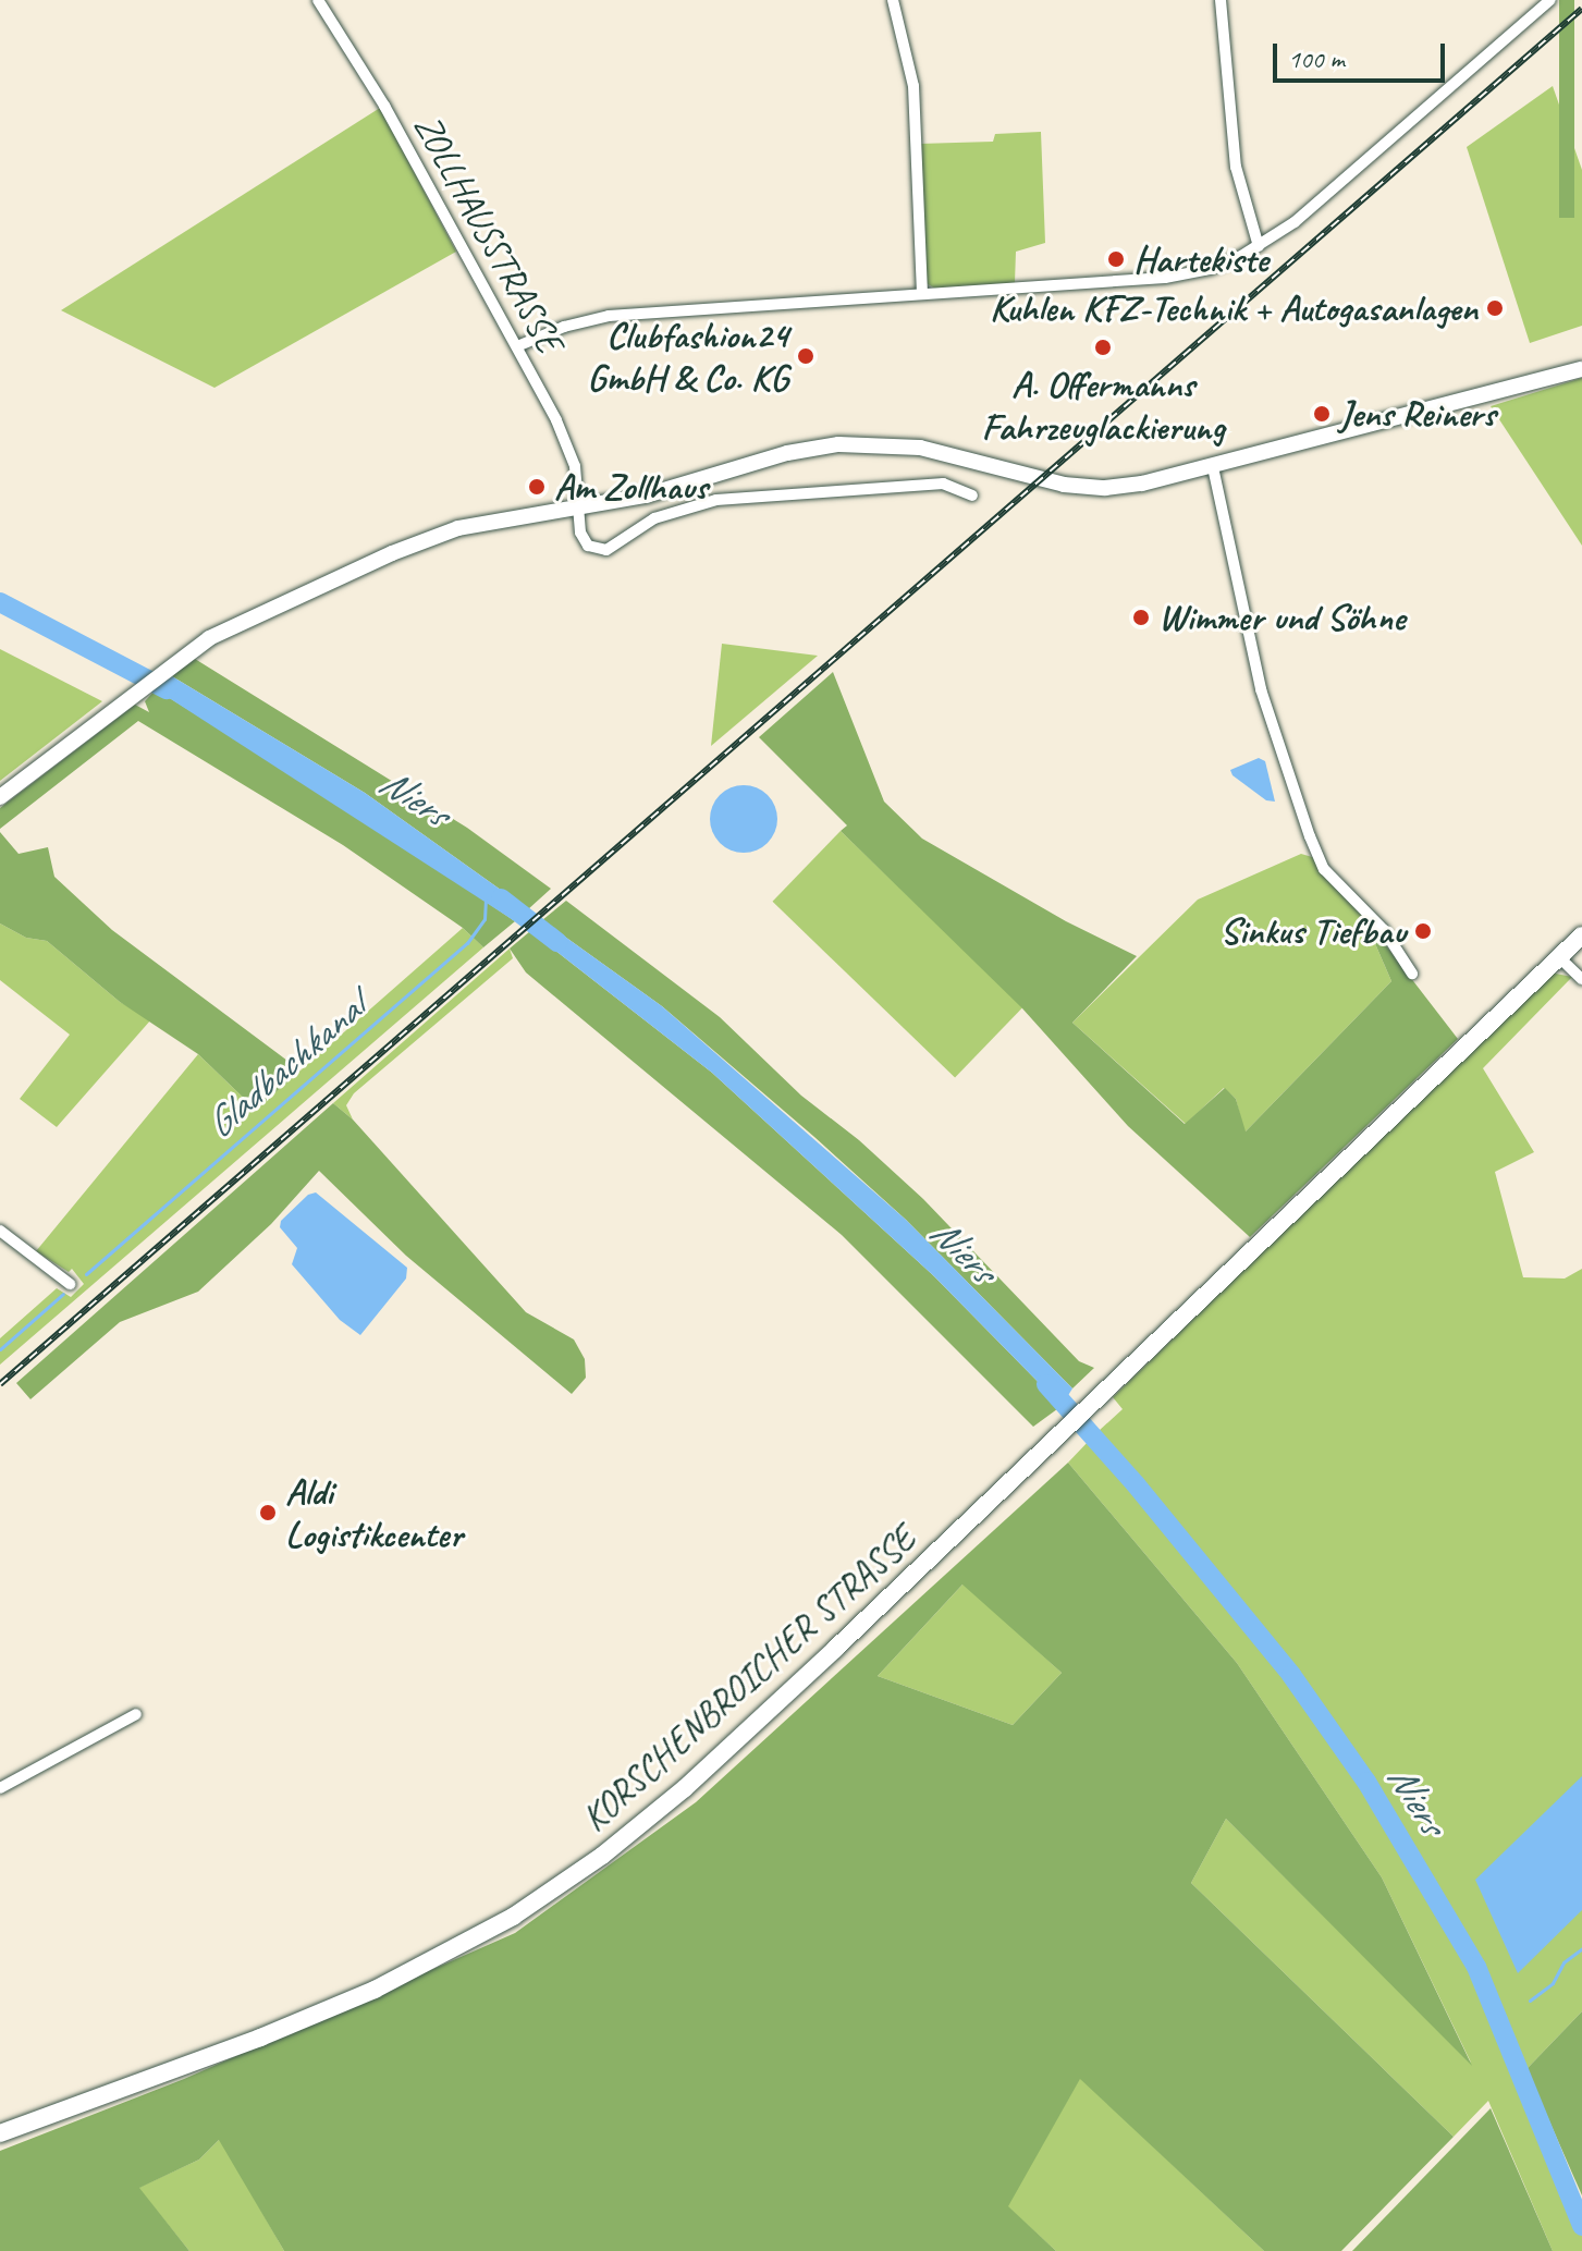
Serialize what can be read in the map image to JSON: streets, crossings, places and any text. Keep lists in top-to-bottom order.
{
  "streets": {
    "main road": ["KORSCHENBROICHER STRASSE"],
    "street": ["ZOLLHAUSSTRASSE"]
  },
  "water": ["Niers", "Gladbachkanal"],
  "places": [
    "Hartekiste",
    "Kuhlen KFZ-Technik + Autogasanlagen",
    "A. Offermanns Fahrzeuglackierung",
    "Clubfashion24 GmbH & Co. KG",
    "Jens Reiners",
    "Am Zollhaus",
    "Wimmer und Söhne",
    "Sinkus Tiefbau",
    "Aldi Logistikcenter"
  ],
  "scale_bar": "100 m"
}
